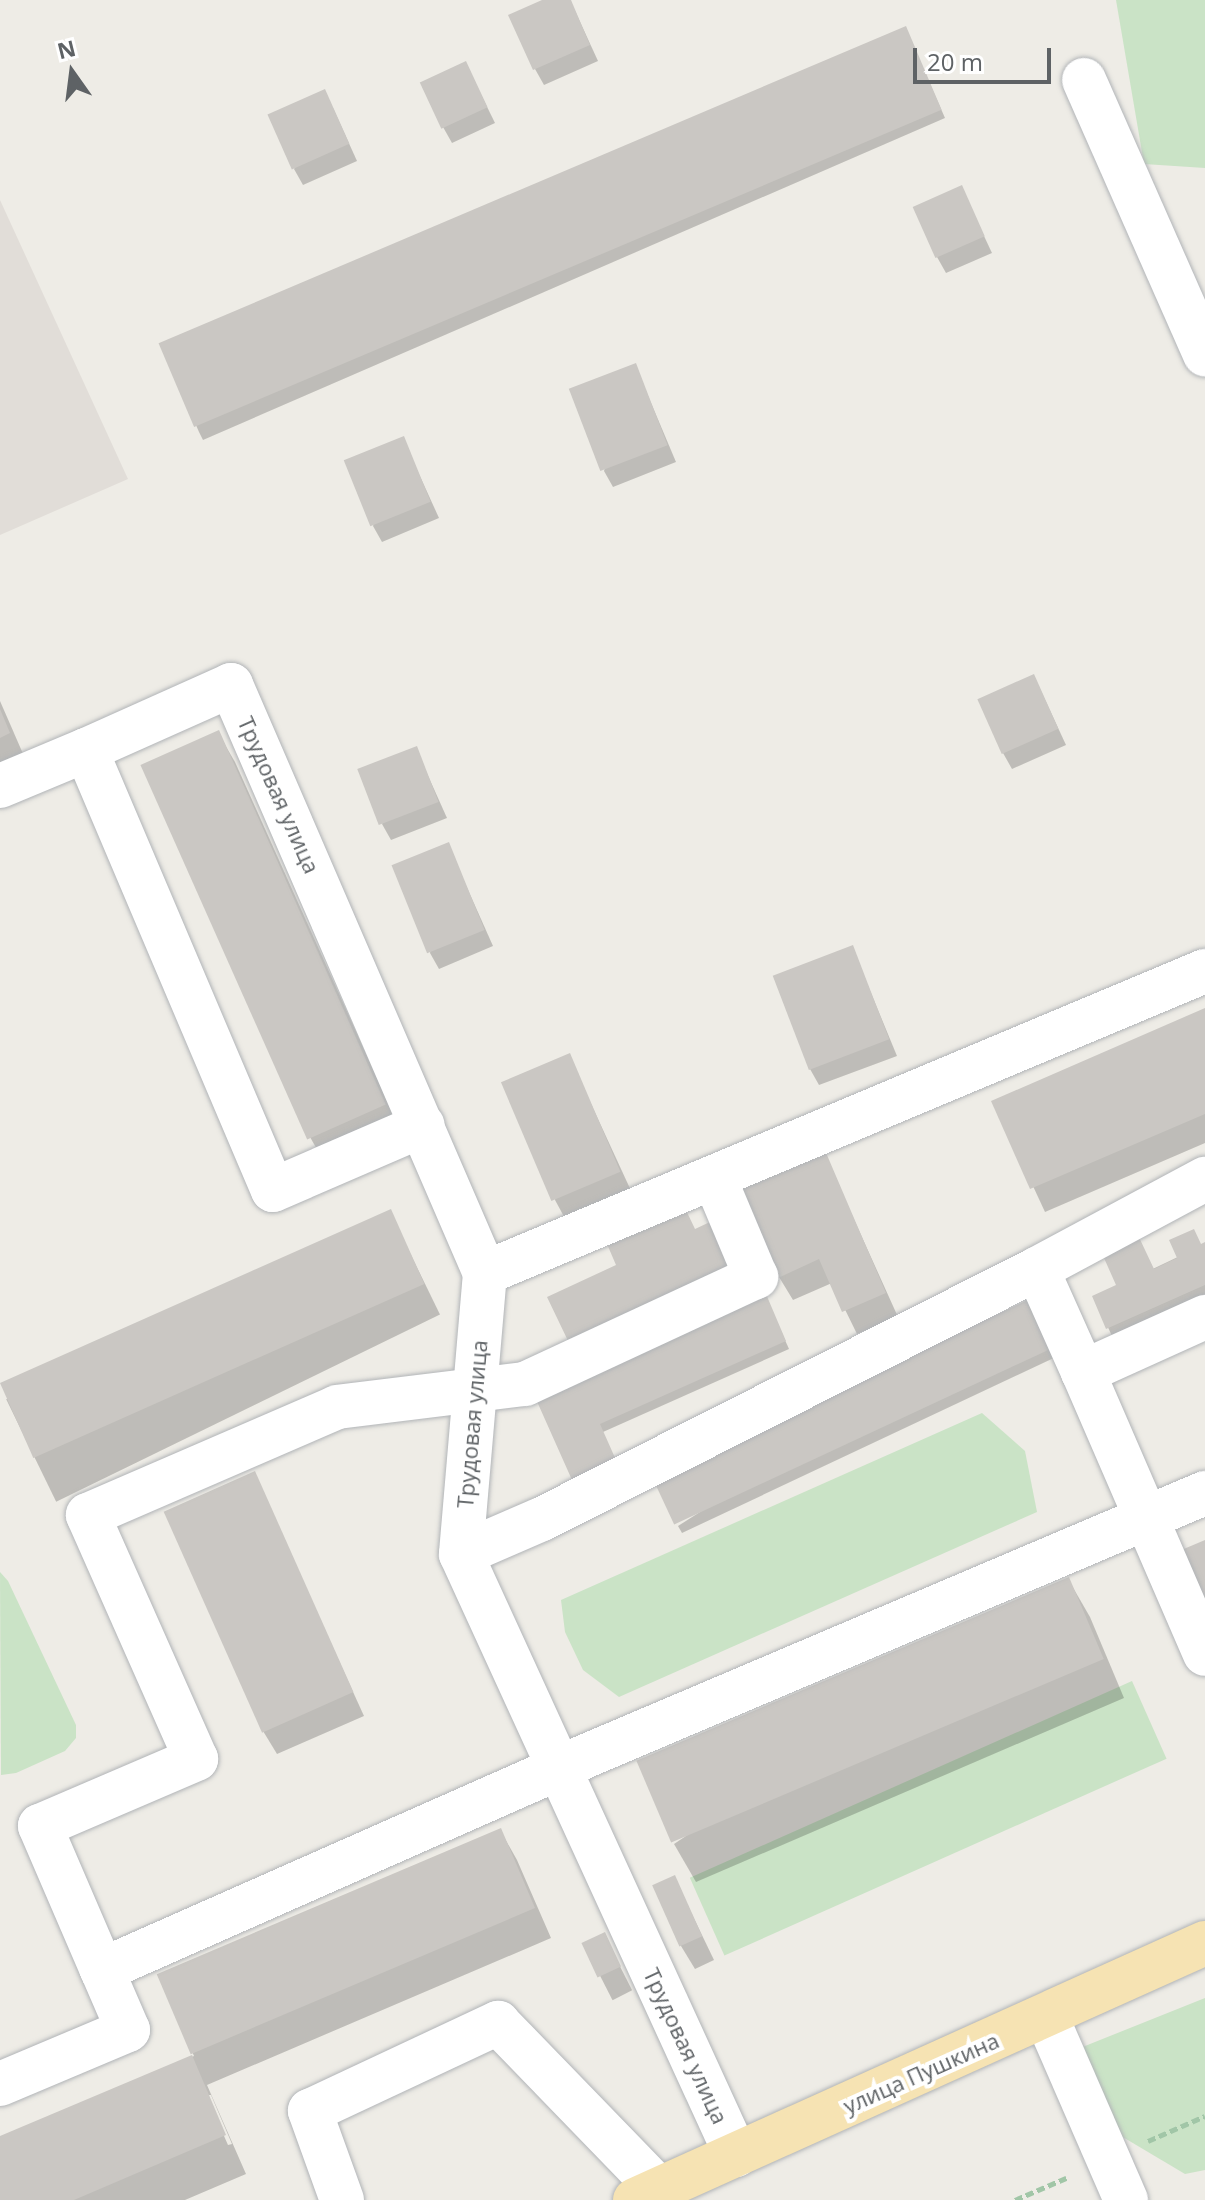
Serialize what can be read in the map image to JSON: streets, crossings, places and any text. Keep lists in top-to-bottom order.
{
  "streets": {
    "main road": ["улица Пушкина"],
    "street": ["Трудовая улица"]
  },
  "crossings": [
    ["Трудовая улица", "улица Пушкина"]
  ],
  "scale_bar": "20 m",
  "north": "top"
}
